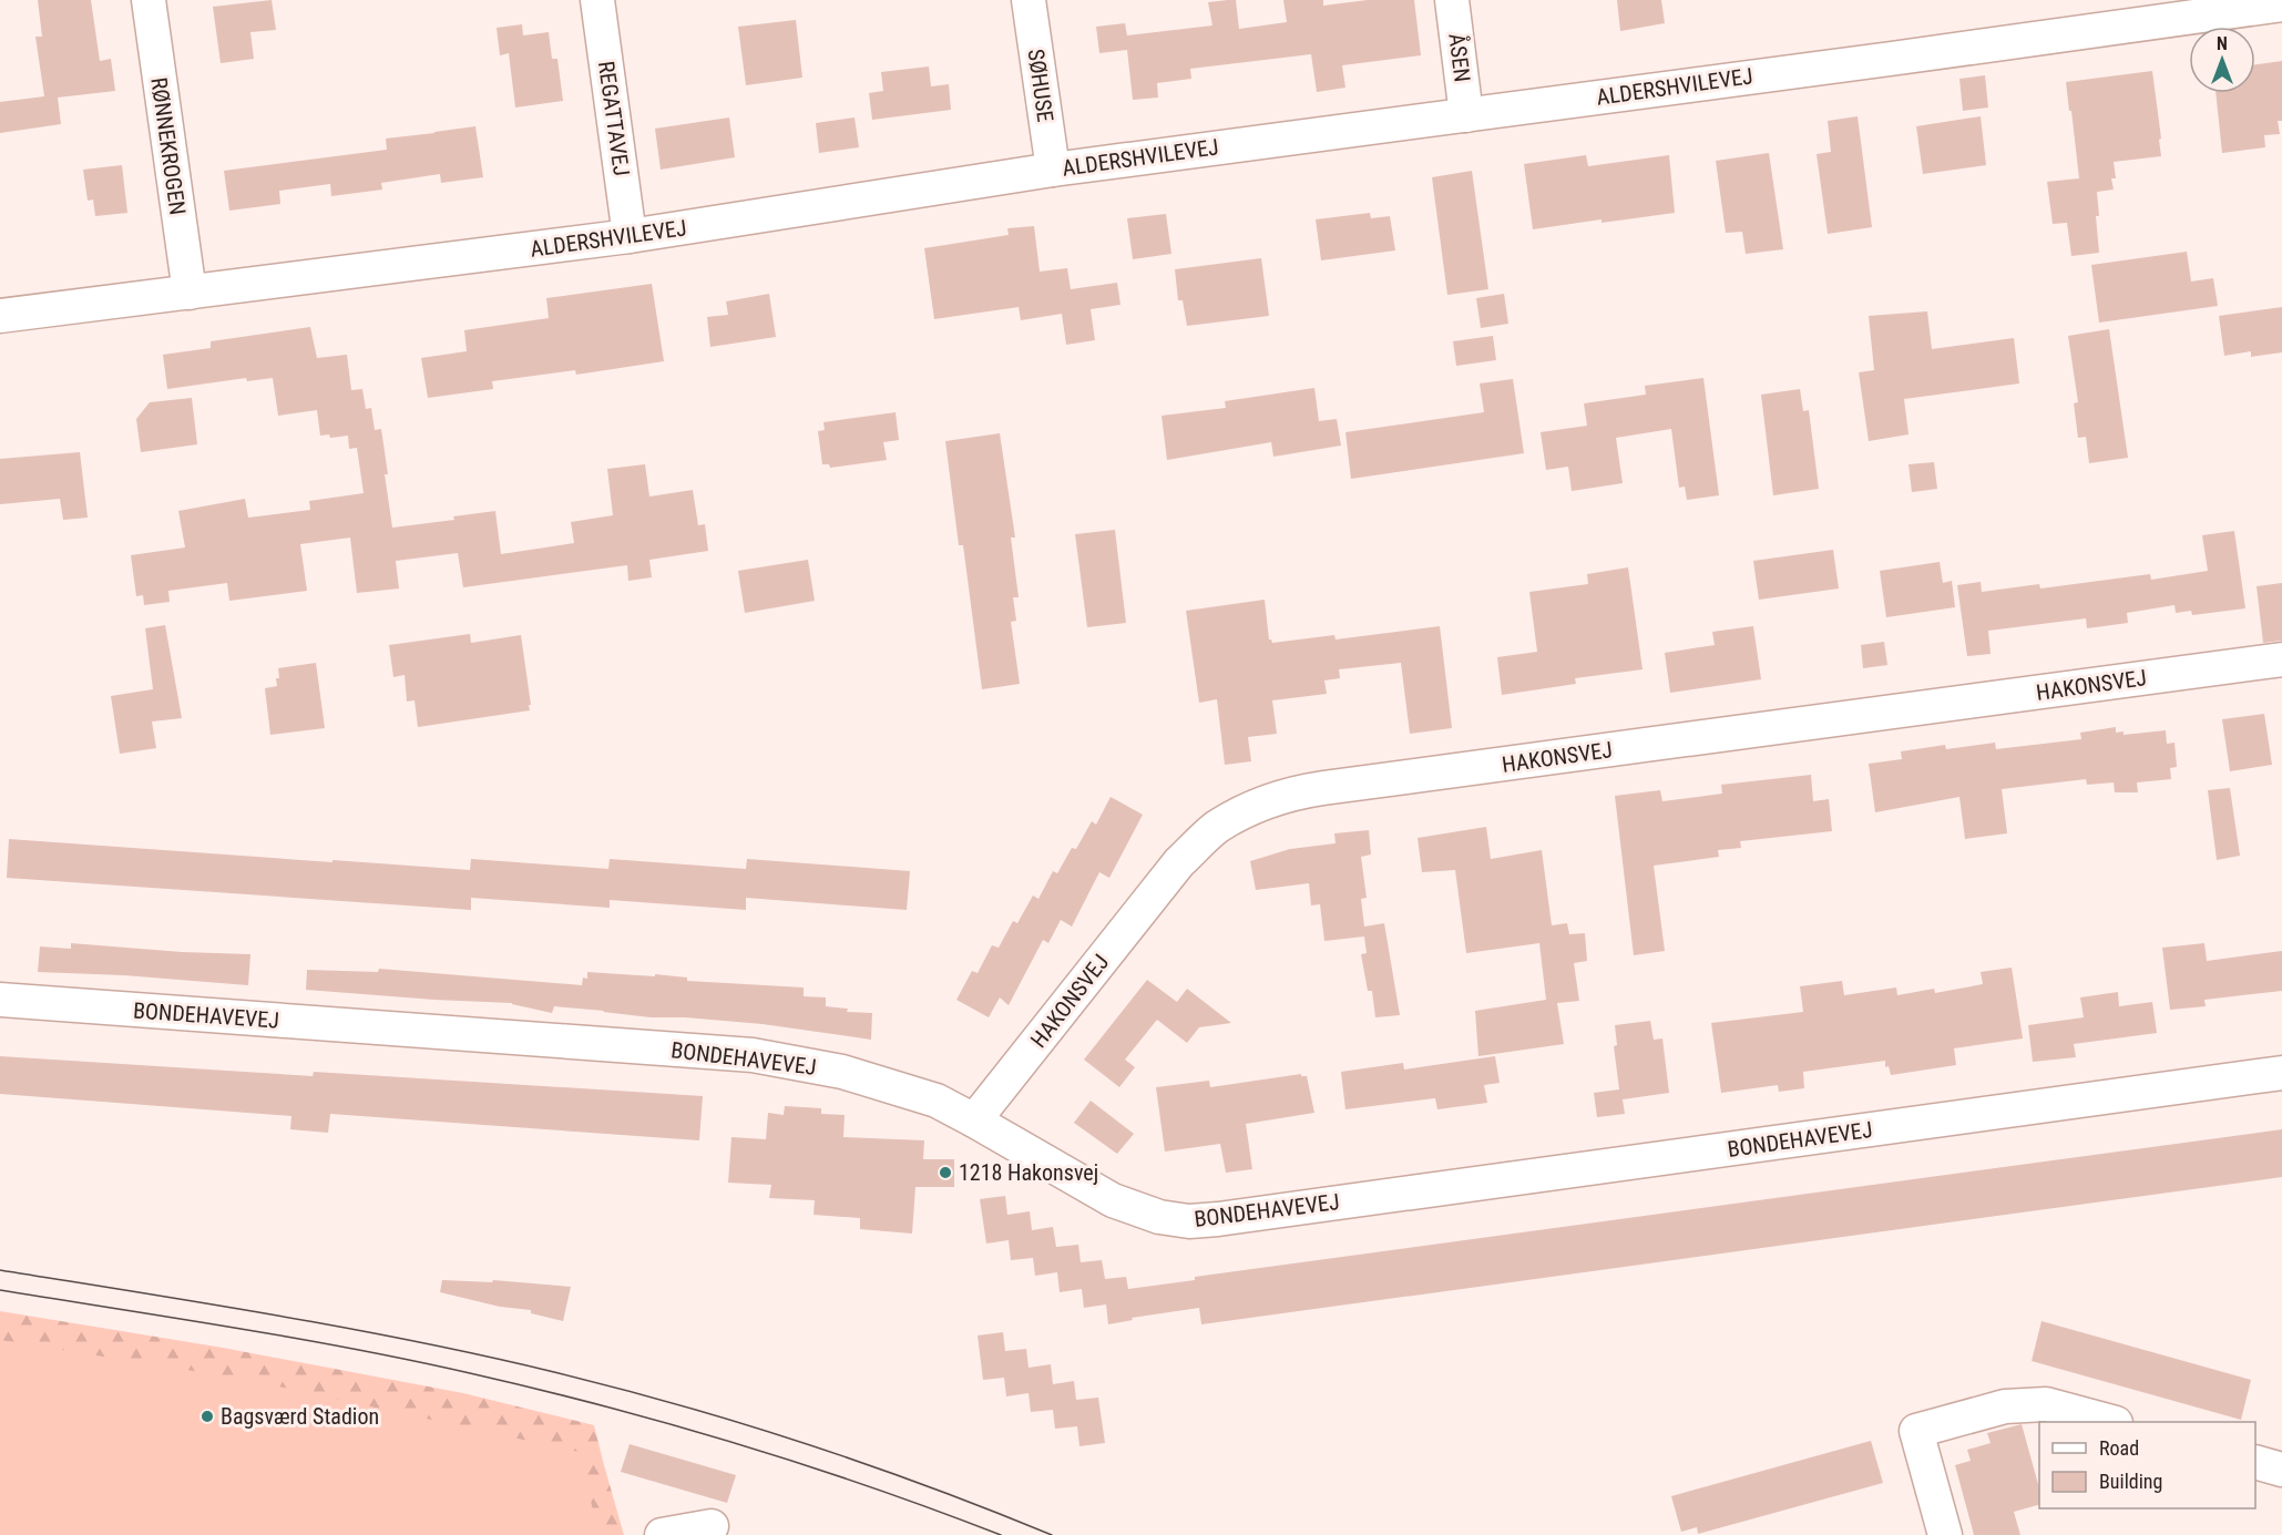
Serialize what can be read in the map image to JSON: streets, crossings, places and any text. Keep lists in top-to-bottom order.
{
  "streets": {
    "street": [
      "ÅSEN",
      "SØHUSE",
      "ALDERSHVILEVEJ",
      "REGATTAVEJ",
      "RØNNEKROGEN",
      "HAKONSVEJ",
      "BONDEHAVEVEJ"
    ]
  },
  "crossings": [
    ["ÅSEN", "ALDERSHVILEVEJ"],
    ["SØHUSE", "ALDERSHVILEVEJ"],
    ["ALDERSHVILEVEJ", "REGATTAVEJ"],
    ["ALDERSHVILEVEJ", "RØNNEKROGEN"],
    ["HAKONSVEJ", "BONDEHAVEVEJ"]
  ],
  "places": ["1218 Hakonsvej", "Bagsværd Stadion"],
  "legend": ["Road", "Building"],
  "north": "top"
}
